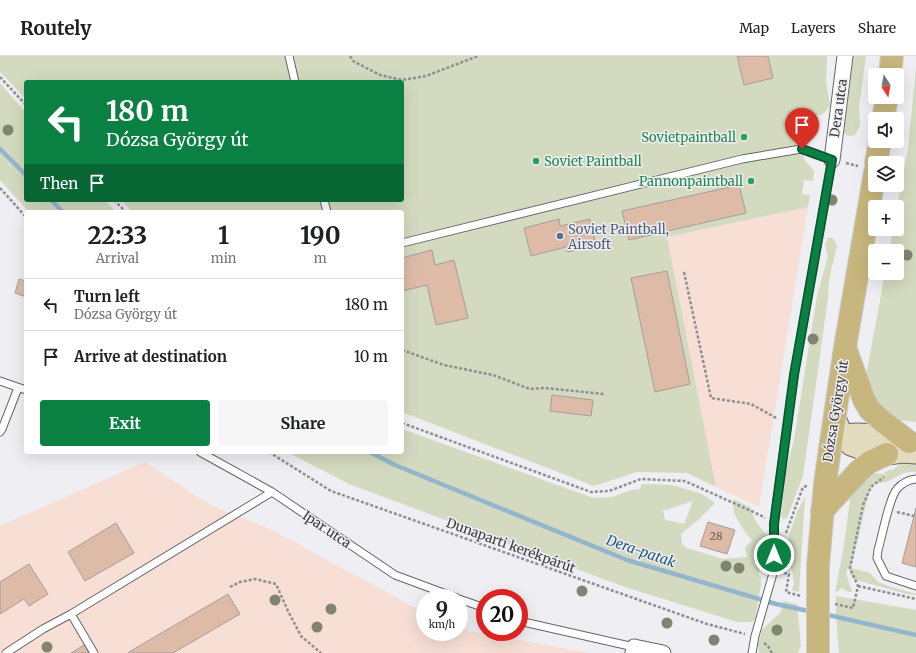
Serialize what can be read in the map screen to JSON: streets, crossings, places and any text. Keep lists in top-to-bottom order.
{
  "streets": {
    "main road": ["Dózsa György út"],
    "street": ["Dera utca"],
    "lane": ["Ipar utca"],
    "path": ["Dunaparti kerékpárút"]
  },
  "water": ["Dera-patak"],
  "places": [
    "Sovietpaintball",
    "Soviet Paintball",
    "Pannonpaintball",
    "Soviet Paintball, Airsoft"
  ],
  "house_numbers": ["28"],
  "north": "bottom",
  "page": {
    "header": "Routely",
    "nav": ["Map", "Layers", "Share"],
    "map_buttons": ["+", "−"],
    "turn": ["180 m", "Dózsa György út"],
    "then": "Then",
    "eta": [
      "22:33",
      "Arrival",
      "1",
      "min",
      "190",
      "m"
    ],
    "list": [
      {
        "name": "Turn left",
        "note": "Dózsa György út",
        "value": "180 m"
      },
      {
        "name": "Arrive at destination",
        "value": "10 m"
      }
    ],
    "buttons": ["Exit", "Share"],
    "speed": "9 km/h",
    "limit": "20"
  }
}
